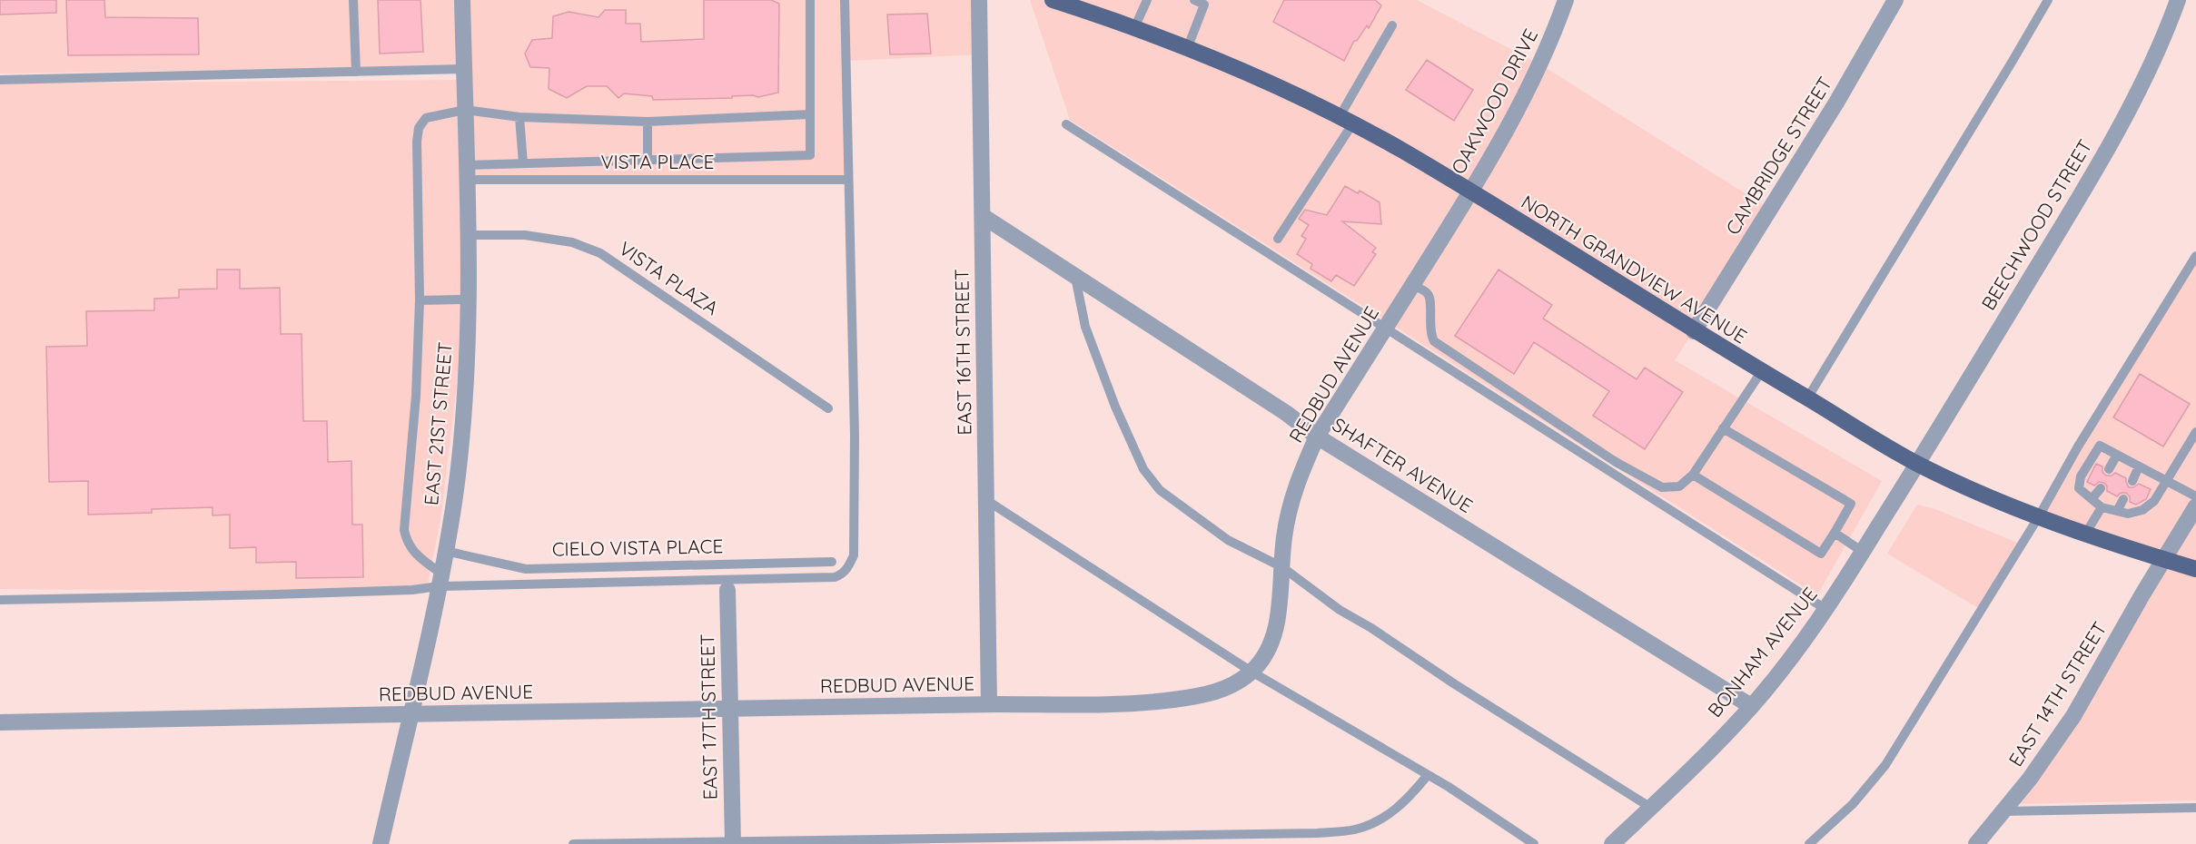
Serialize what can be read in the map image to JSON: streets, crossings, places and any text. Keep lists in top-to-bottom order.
{
  "streets": {
    "main road": ["NORTH GRANDVIEW AVENUE"],
    "street": [
      "OAKWOOD DRIVE",
      "CAMBRIDGE STREET",
      "BEECHWOOD STREET",
      "EAST 16TH STREET",
      "REDBUD AVENUE",
      "EAST 21ST STREET",
      "SHAFTER AVENUE",
      "BONHAM AVENUE",
      "EAST 14TH STREET",
      "EAST 17TH STREET"
    ],
    "lane": ["VISTA PLACE", "VISTA PLAZA", "CIELO VISTA PLACE"]
  },
  "crossings": [
    ["OAKWOOD DRIVE", "NORTH GRANDVIEW AVENUE"],
    ["OAKWOOD DRIVE", "REDBUD AVENUE"],
    ["CAMBRIDGE STREET", "NORTH GRANDVIEW AVENUE"],
    ["VISTA PLACE", "EAST 21ST STREET"],
    ["BEECHWOOD STREET", "NORTH GRANDVIEW AVENUE"],
    ["BEECHWOOD STREET", "BONHAM AVENUE"],
    ["NORTH GRANDVIEW AVENUE", "REDBUD AVENUE"],
    ["NORTH GRANDVIEW AVENUE", "BONHAM AVENUE"],
    ["NORTH GRANDVIEW AVENUE", "EAST 14TH STREET"],
    ["VISTA PLAZA", "EAST 21ST STREET"],
    ["EAST 16TH STREET", "REDBUD AVENUE"],
    ["EAST 16TH STREET", "SHAFTER AVENUE"],
    ["REDBUD AVENUE", "EAST 21ST STREET"],
    ["REDBUD AVENUE", "SHAFTER AVENUE"],
    ["REDBUD AVENUE", "EAST 17TH STREET"],
    ["EAST 21ST STREET", "CIELO VISTA PLACE"],
    ["SHAFTER AVENUE", "BONHAM AVENUE"]
  ]
}
